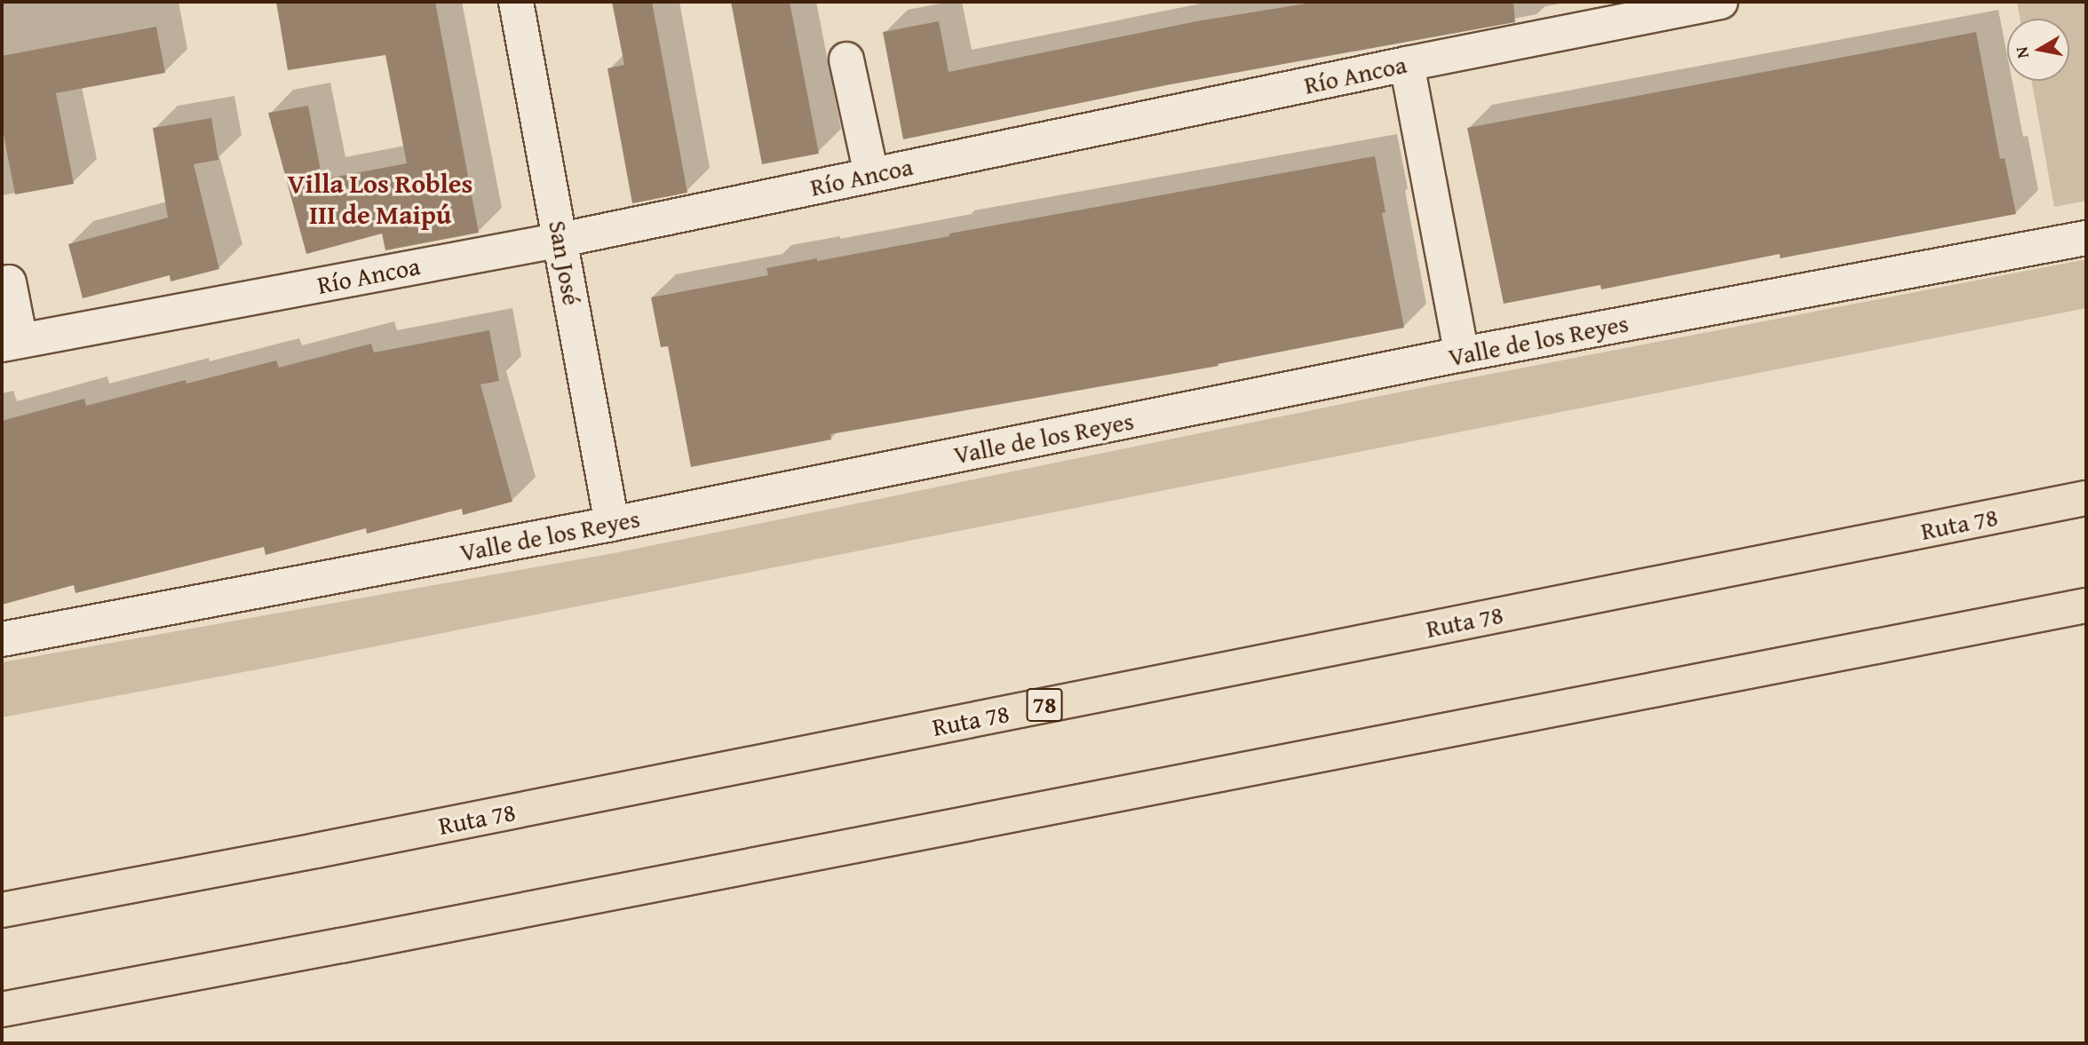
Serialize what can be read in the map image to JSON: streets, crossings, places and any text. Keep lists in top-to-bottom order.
{
  "streets": {
    "highway": ["Ruta 78", "78"],
    "street": ["Río Ancoa", "San José", "Valle de los Reyes"]
  },
  "crossings": [
    ["Río Ancoa", "San José"],
    ["San José", "Valle de los Reyes"]
  ],
  "districts": ["Villa Los Robles III de Maipú"],
  "north": "left"
}
